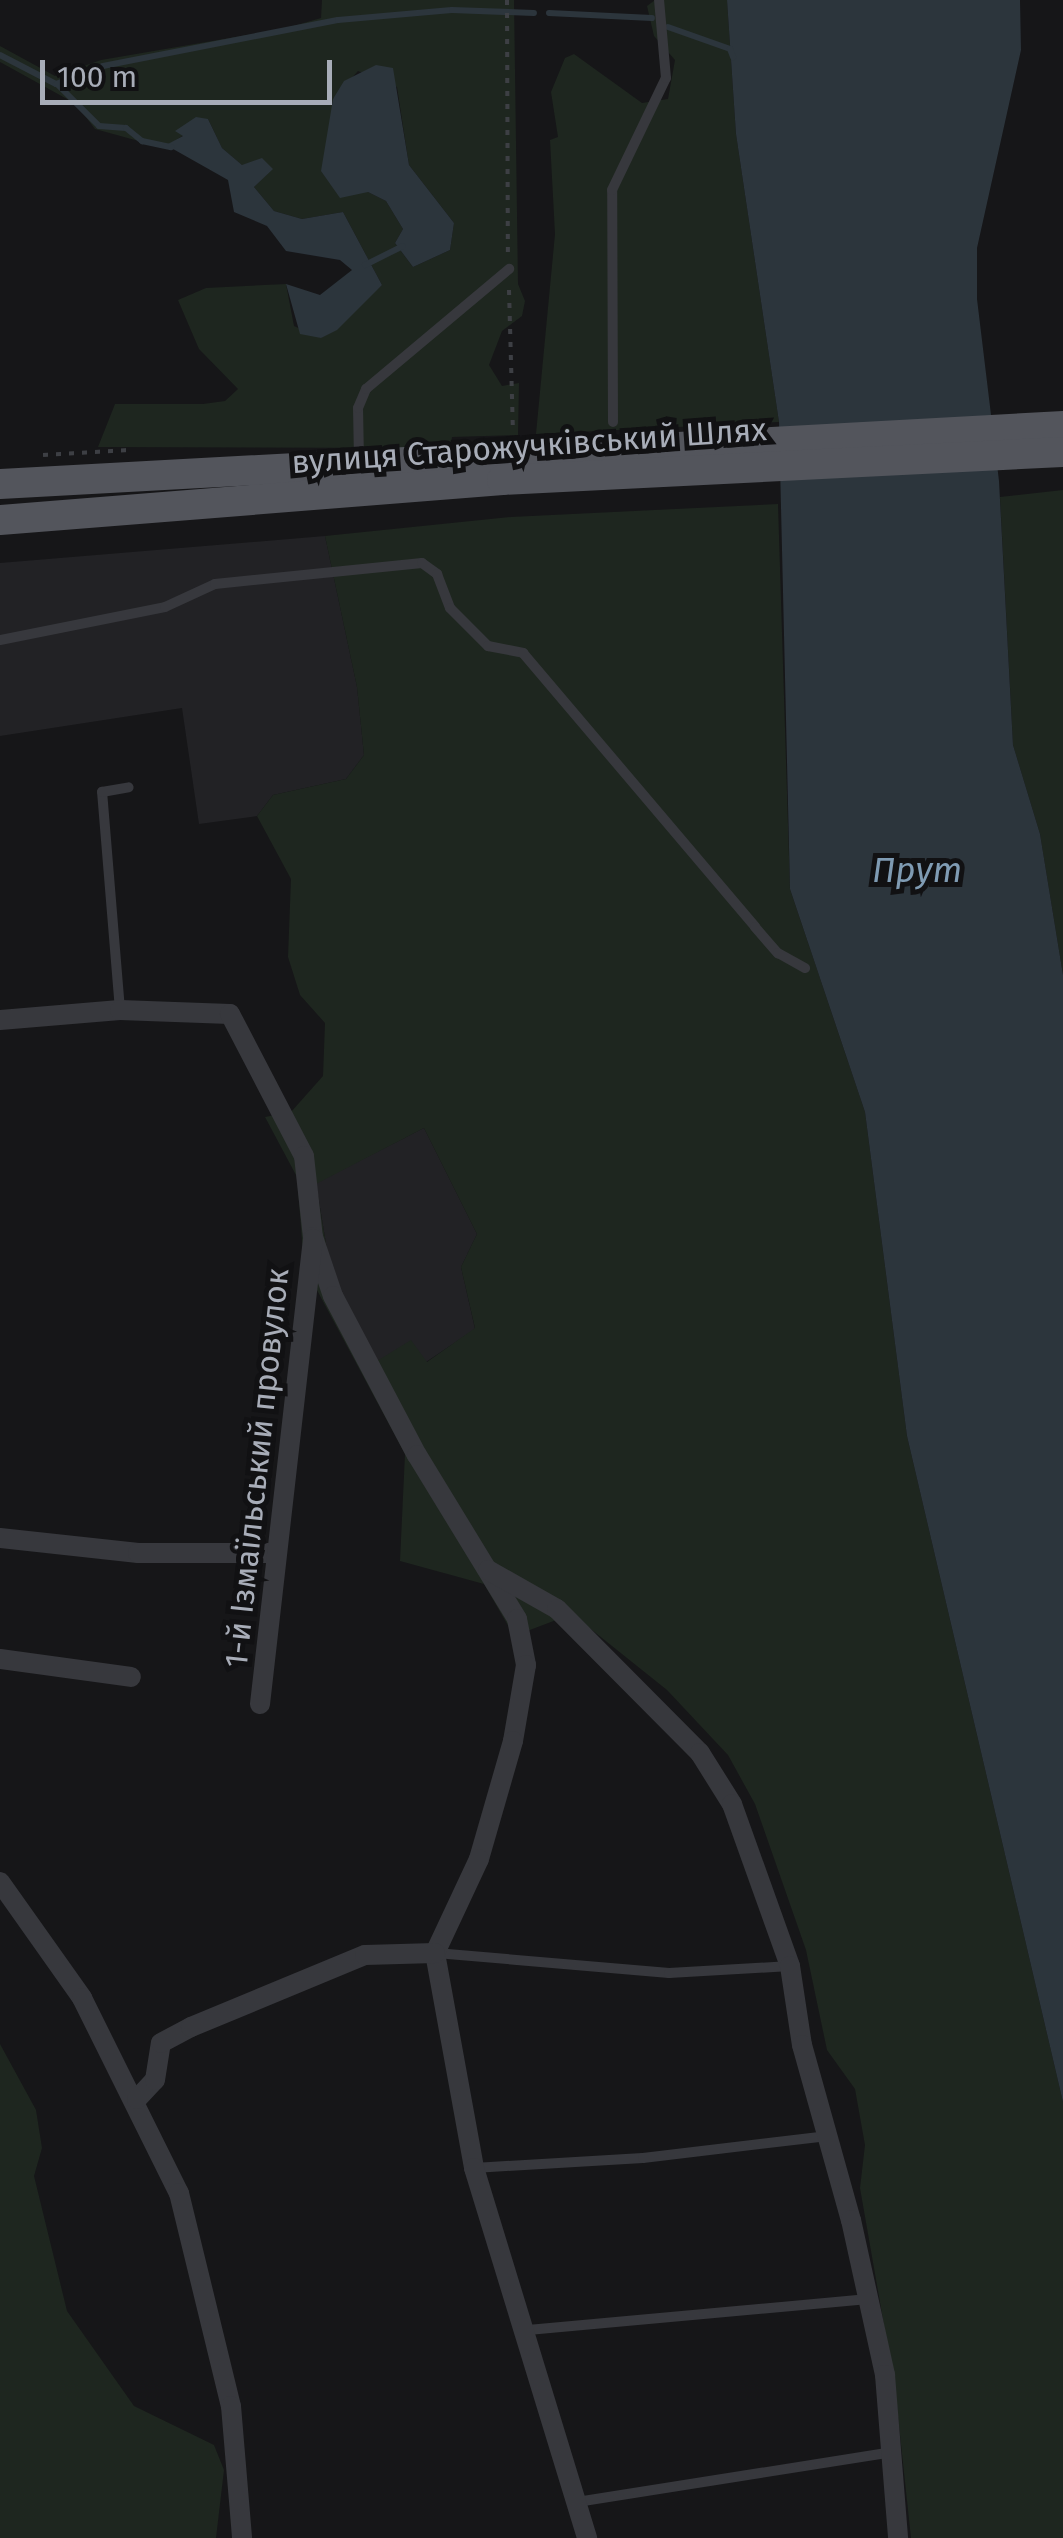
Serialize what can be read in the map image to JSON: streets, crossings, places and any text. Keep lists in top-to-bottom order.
{
  "streets": {
    "main road": ["вулиця Старожучківський Шлях"],
    "street": ["1-й Ізмаїльський провулок"]
  },
  "water": ["Прут"],
  "scale_bar": "100 m"
}
